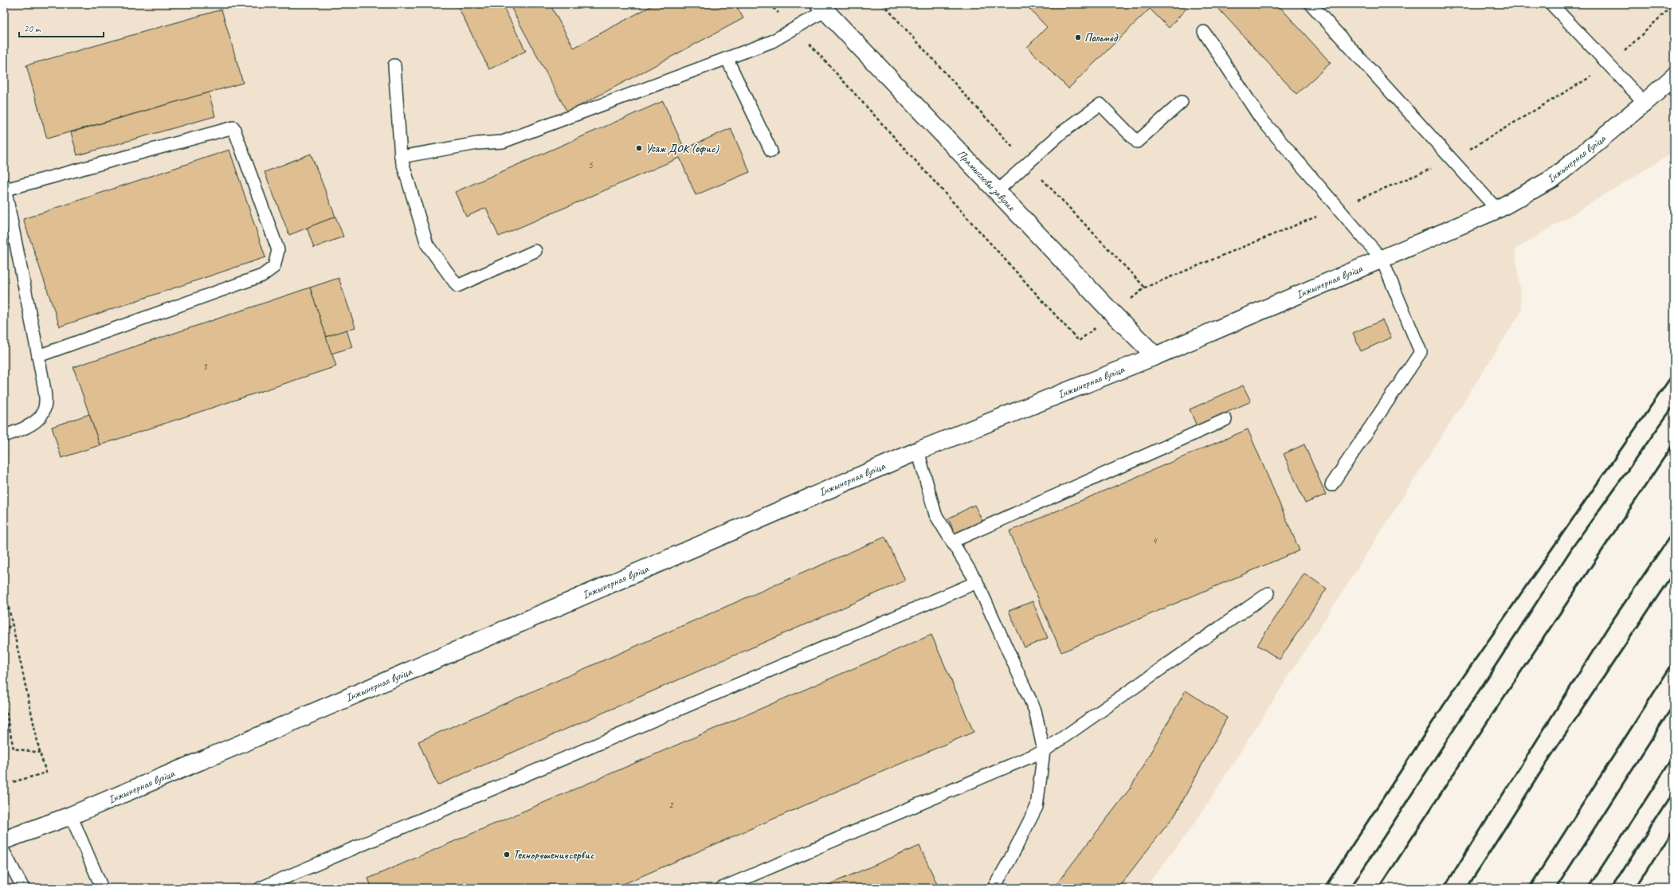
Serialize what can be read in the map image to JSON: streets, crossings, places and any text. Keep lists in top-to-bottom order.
{
  "streets": {
    "street": ["Інжынерная вуліца", "Прамысловы завулак"]
  },
  "crossings": [
    ["Інжынерная вуліца", "Прамысловы завулак"]
  ],
  "places": ["Польмед", "Усяж ДОК (офис)", "Технорешениесервис"],
  "house_numbers": [
    "5",
    "3",
    "4",
    "2"
  ],
  "scale_bar": "20 m"
}
